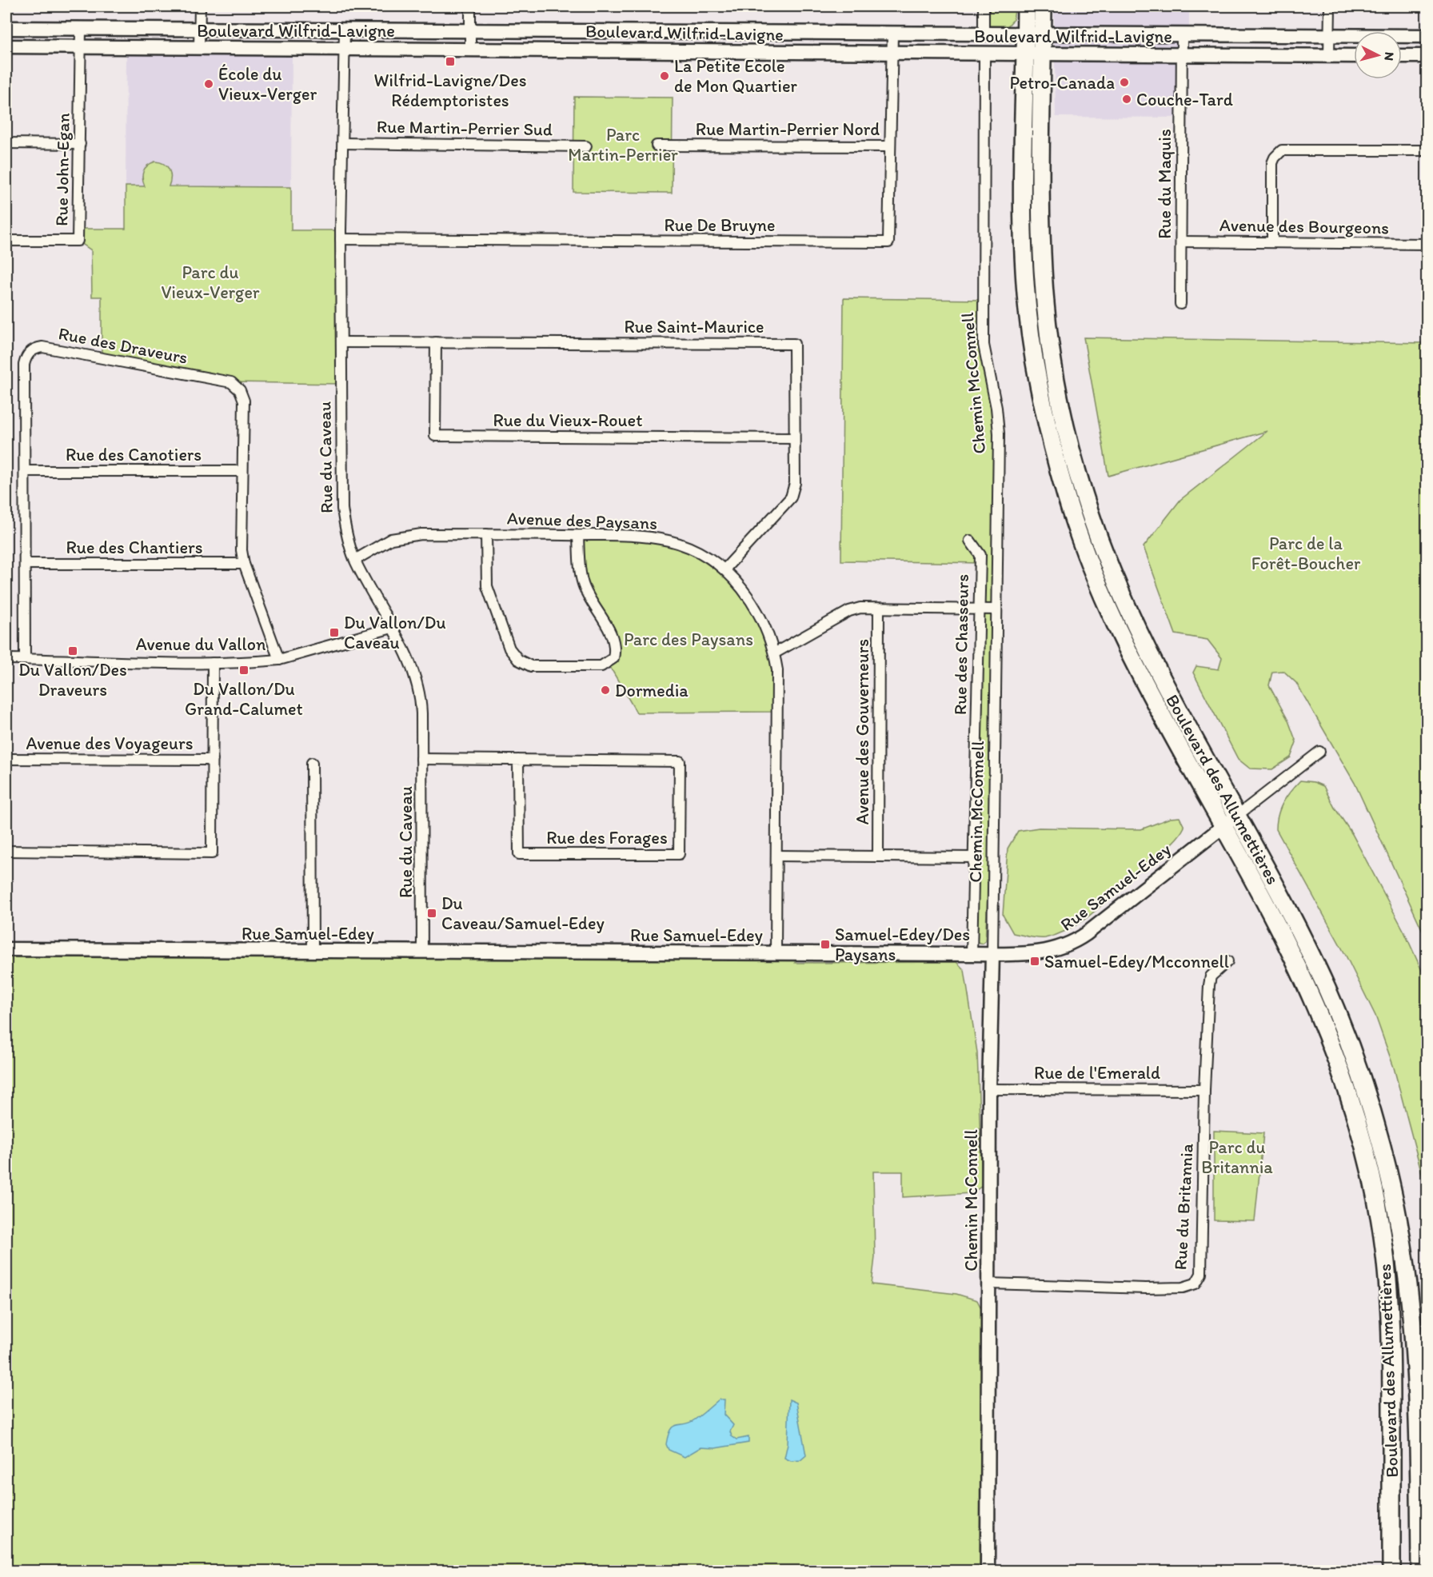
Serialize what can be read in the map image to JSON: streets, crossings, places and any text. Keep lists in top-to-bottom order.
{
  "streets": {
    "highway": ["Boulevard des Allumettières"],
    "street": [
      "Boulevard Wilfrid-Lavigne",
      "Rue Martin-Perrier Sud",
      "Rue Martin-Perrier Nord",
      "Rue John-Egan",
      "Rue du Maquis",
      "Rue De Bruyne",
      "Avenue des Bourgeons",
      "Rue Saint-Maurice",
      "Rue des Draveurs",
      "Chemin McConnell",
      "Rue du Vieux-Rouet",
      "Rue des Canotiers",
      "Rue du Caveau",
      "Avenue des Paysans",
      "Rue des Chantiers",
      "Avenue du Vallon",
      "Rue des Chasseurs",
      "Avenue des Gouverneurs",
      "Avenue des Voyageurs",
      "Rue des Forages",
      "Rue Samuel-Edey",
      "Rue de l'Emerald",
      "Rue du Britannia"
    ]
  },
  "crossings": [
    ["Boulevard Wilfrid-Lavigne", "Rue John-Egan"],
    ["Boulevard Wilfrid-Lavigne", "Rue du Maquis"],
    ["Boulevard Wilfrid-Lavigne", "Rue De Bruyne"],
    ["Boulevard Wilfrid-Lavigne", "Chemin McConnell"],
    ["Boulevard Wilfrid-Lavigne", "Rue du Caveau"],
    ["Boulevard Wilfrid-Lavigne", "Boulevard des Allumettières"],
    ["Rue Martin-Perrier Sud", "Rue du Caveau"],
    ["Rue Martin-Perrier Nord", "Rue De Bruyne"],
    ["Rue du Maquis", "Avenue des Bourgeons"],
    ["Rue De Bruyne", "Rue du Caveau"],
    ["Rue Saint-Maurice", "Rue du Vieux-Rouet"],
    ["Rue Saint-Maurice", "Rue du Caveau"],
    ["Rue Saint-Maurice", "Avenue des Paysans"],
    ["Rue des Draveurs", "Rue des Canotiers"],
    ["Rue des Draveurs", "Rue des Chantiers"],
    ["Rue des Draveurs", "Avenue du Vallon"],
    ["Chemin McConnell", "Rue Samuel-Edey"],
    ["Chemin McConnell", "Rue de l'Emerald"],
    ["Chemin McConnell", "Rue du Britannia"],
    ["Rue du Caveau", "Avenue des Paysans"],
    ["Rue du Caveau", "Avenue du Vallon"],
    ["Rue du Caveau", "Rue des Forages"],
    ["Rue du Caveau", "Rue Samuel-Edey"],
    ["Avenue des Paysans", "Rue Samuel-Edey"],
    ["Rue des Chasseurs", "Rue Samuel-Edey"],
    ["Boulevard des Allumettières", "Rue Samuel-Edey"],
    ["Rue de l'Emerald", "Rue du Britannia"]
  ],
  "parks": [
    "Parc Martin-Perrier",
    "Parc du Vieux-Verger",
    "Parc de la Forêt-Boucher",
    "Parc des Paysans",
    "Parc du Britannia"
  ],
  "places": {
    "transit": [
      "Wilfrid-Lavigne/Des Rédemptoristes",
      "Du Vallon/Du Caveau",
      "Du Vallon/Des Draveurs",
      "Du Vallon/Du Grand-Calumet",
      "Du Caveau/Samuel-Edey",
      "Samuel-Edey/Des Paysans",
      "Samuel-Edey/Mcconnell"
    ],
    "other": [
      "La Petite Ecole de Mon Quartier",
      "Petro-Canada",
      "École du Vieux-Verger",
      "Couche-Tard",
      "Dormedia"
    ]
  },
  "north": "right"
}
